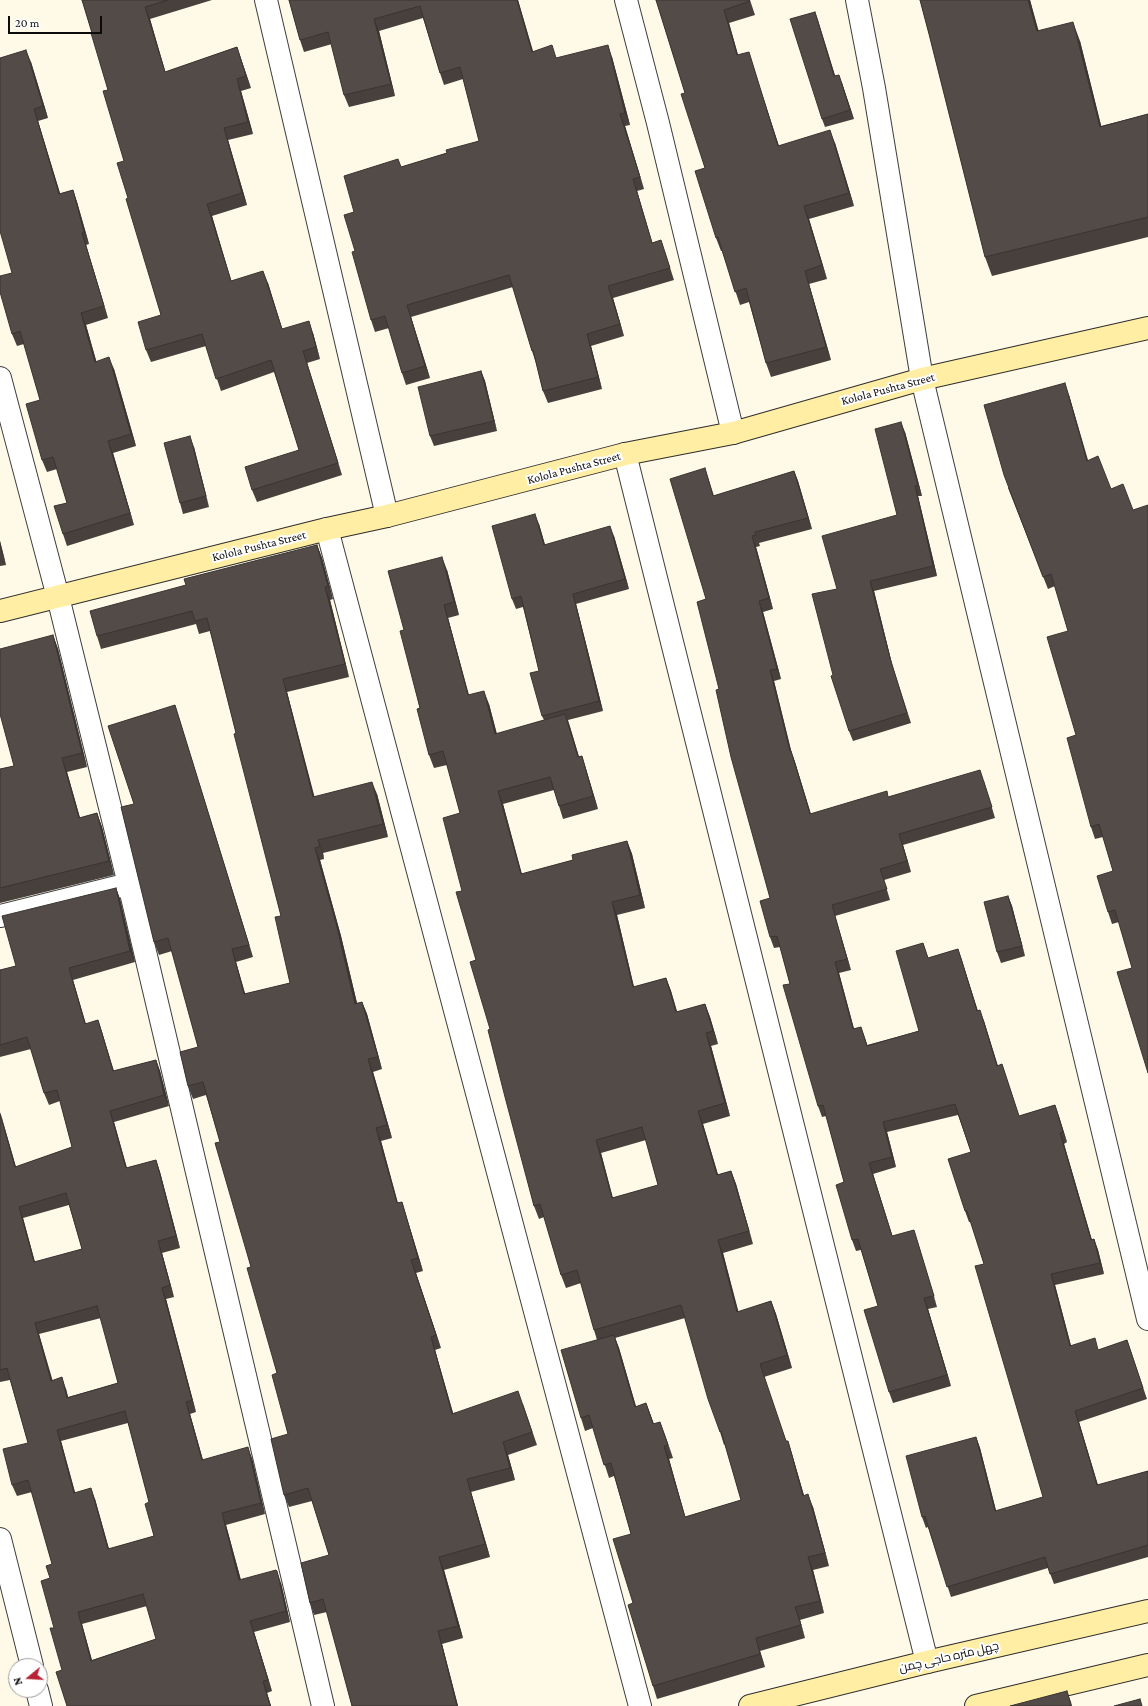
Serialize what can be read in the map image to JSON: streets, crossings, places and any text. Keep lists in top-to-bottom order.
{
  "streets": {
    "main road": ["Kolola Pushta Street", "چهل متره حاجی چمن"]
  },
  "scale_bar": "20 m",
  "north": "left"
}
